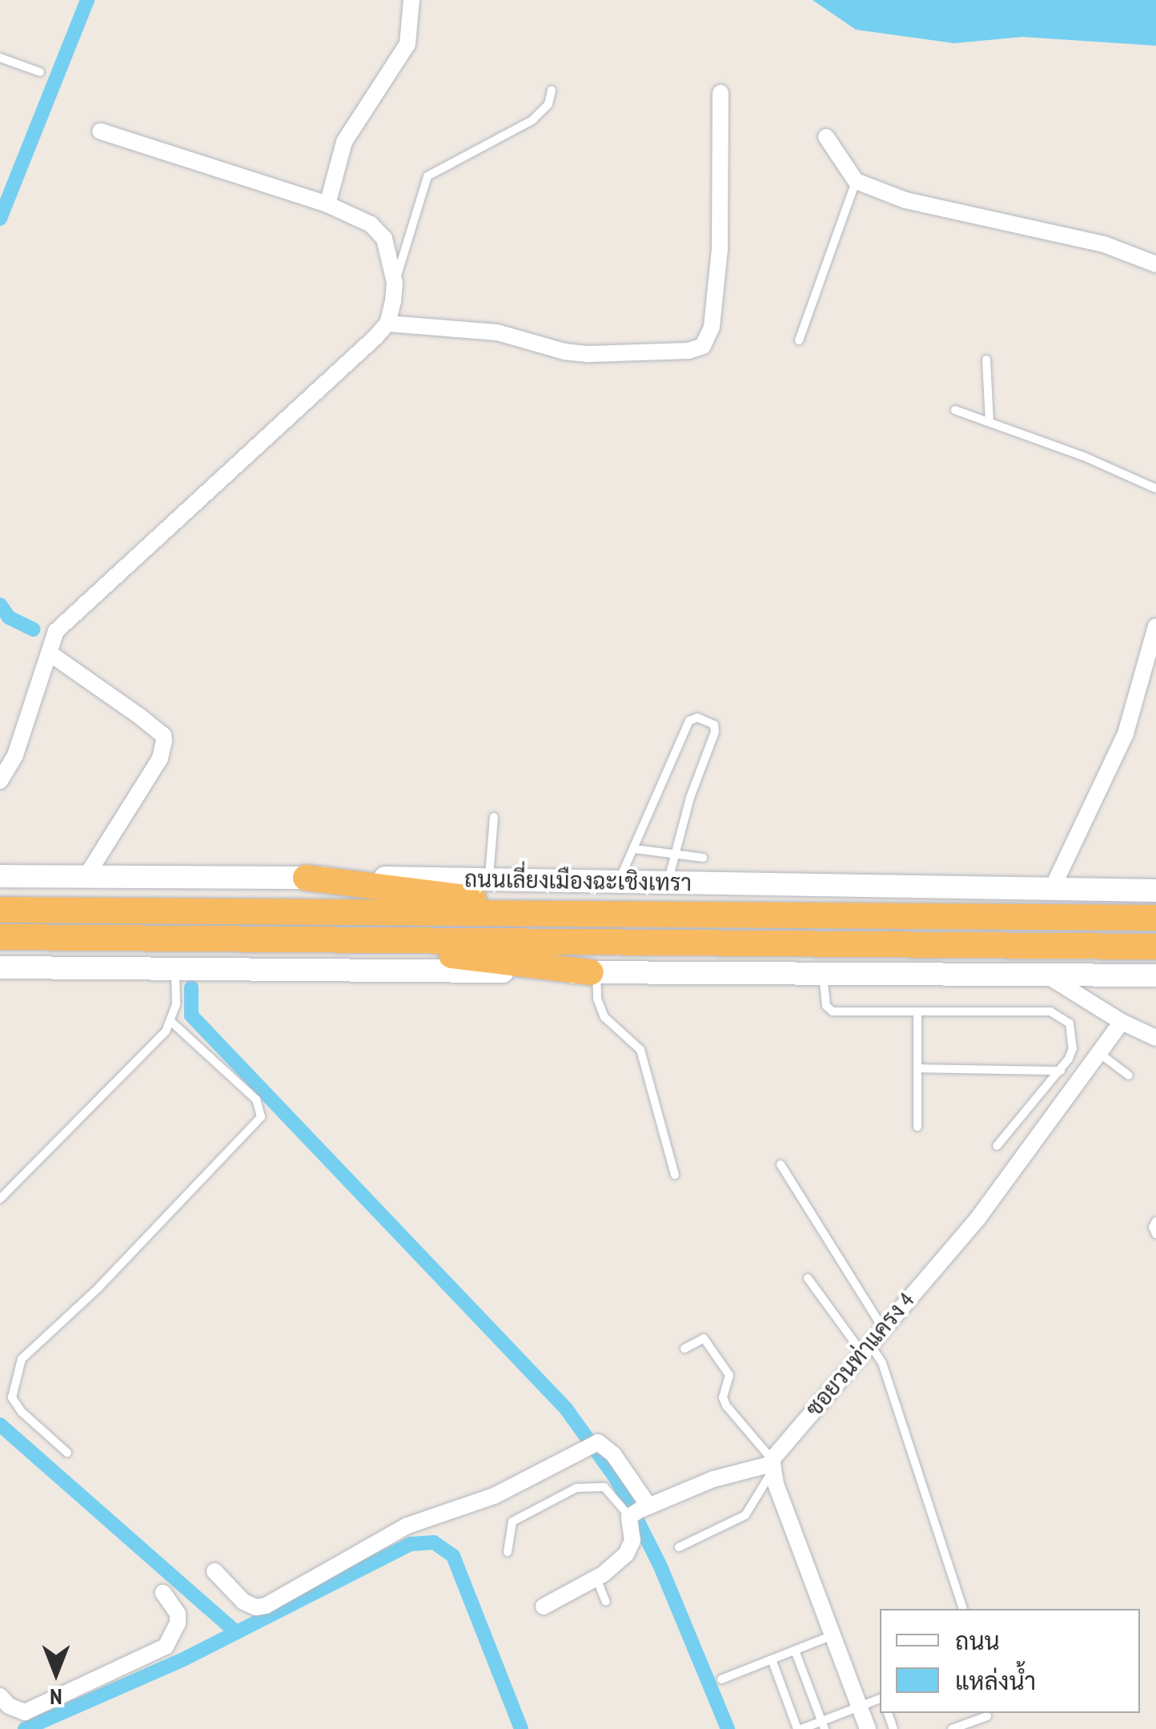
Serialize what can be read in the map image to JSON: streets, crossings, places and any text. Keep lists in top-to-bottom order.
{
  "streets": {
    "highway": ["ถนนเลี่ยงเมืองฉะเชิงเทรา"],
    "street": ["ซอยวนท่าแครง 4"]
  },
  "legend": ["ถนน", "แหล่งน้ำ"],
  "north": "bottom"
}
